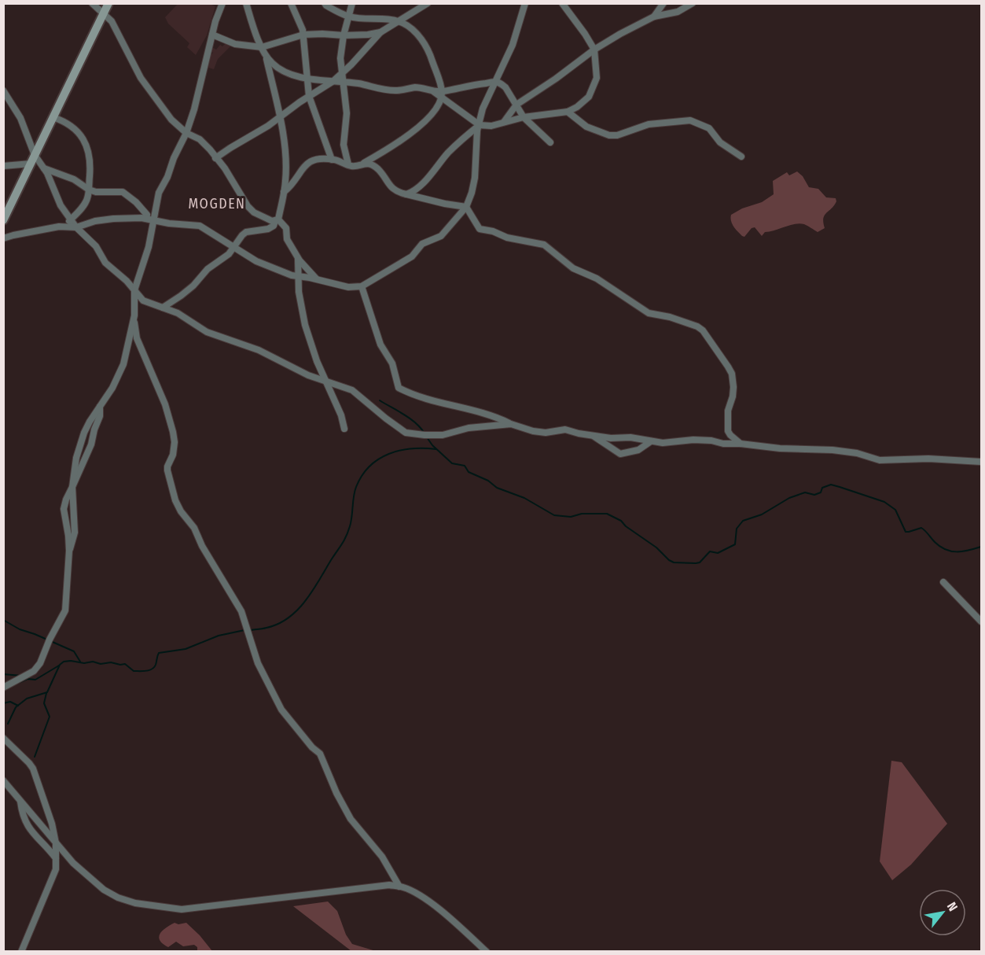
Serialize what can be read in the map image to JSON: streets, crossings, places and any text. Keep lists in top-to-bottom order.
{
  "districts": ["MOGDEN"],
  "north": "top right"
}
